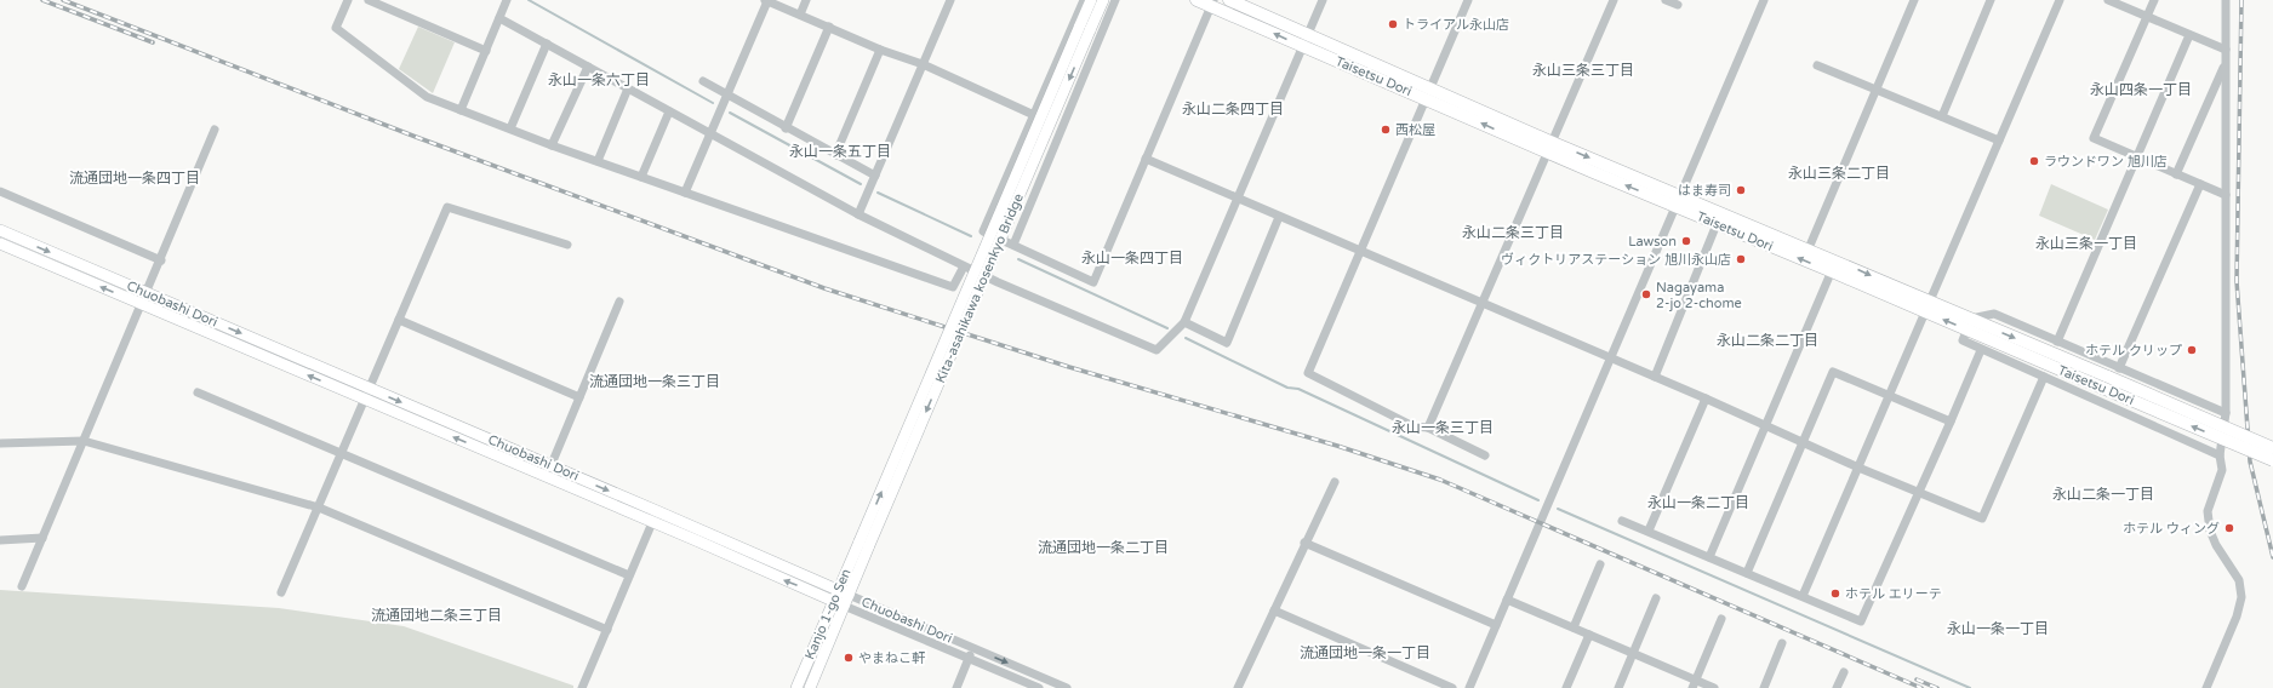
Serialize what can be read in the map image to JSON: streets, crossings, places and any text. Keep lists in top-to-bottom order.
{
  "streets": {
    "highway": ["Taisetsu Dori"],
    "main road": ["Kita-asahikawa kosenkyo Bridge", "Chuobashi Dori", "Kanjo 1-go Sen"]
  },
  "crossings": [
    ["Kita-asahikawa kosenkyo Bridge", "Kanjo 1-go Sen"],
    ["Chuobashi Dori", "Kanjo 1-go Sen"]
  ],
  "districts": [
    "永山三条三丁目",
    "永山一条六丁目",
    "永山四条一丁目",
    "永山二条四丁目",
    "永山一条五丁目",
    "永山三条二丁目",
    "流通団地一条四丁目",
    "永山二条三丁目",
    "永山三条一丁目",
    "永山一条四丁目",
    "永山二条二丁目",
    "流通団地一条三丁目",
    "永山一条三丁目",
    "永山二条一丁目",
    "永山一条二丁目",
    "流通団地一条二丁目",
    "流通団地二条三丁目",
    "永山一条一丁目",
    "流通団地一条一丁目"
  ],
  "places": [
    "トライアル永山店",
    "西松屋",
    "ラウンドワン 旭川店",
    "はま寿司",
    "Lawson",
    "ヴィクトリアステーション 旭川永山店",
    "Nagayama 2-jo 2-chome",
    "ホテル クリップ",
    "ホテル ウィング",
    "ホテル エリーテ",
    "やまねこ軒"
  ]
}
